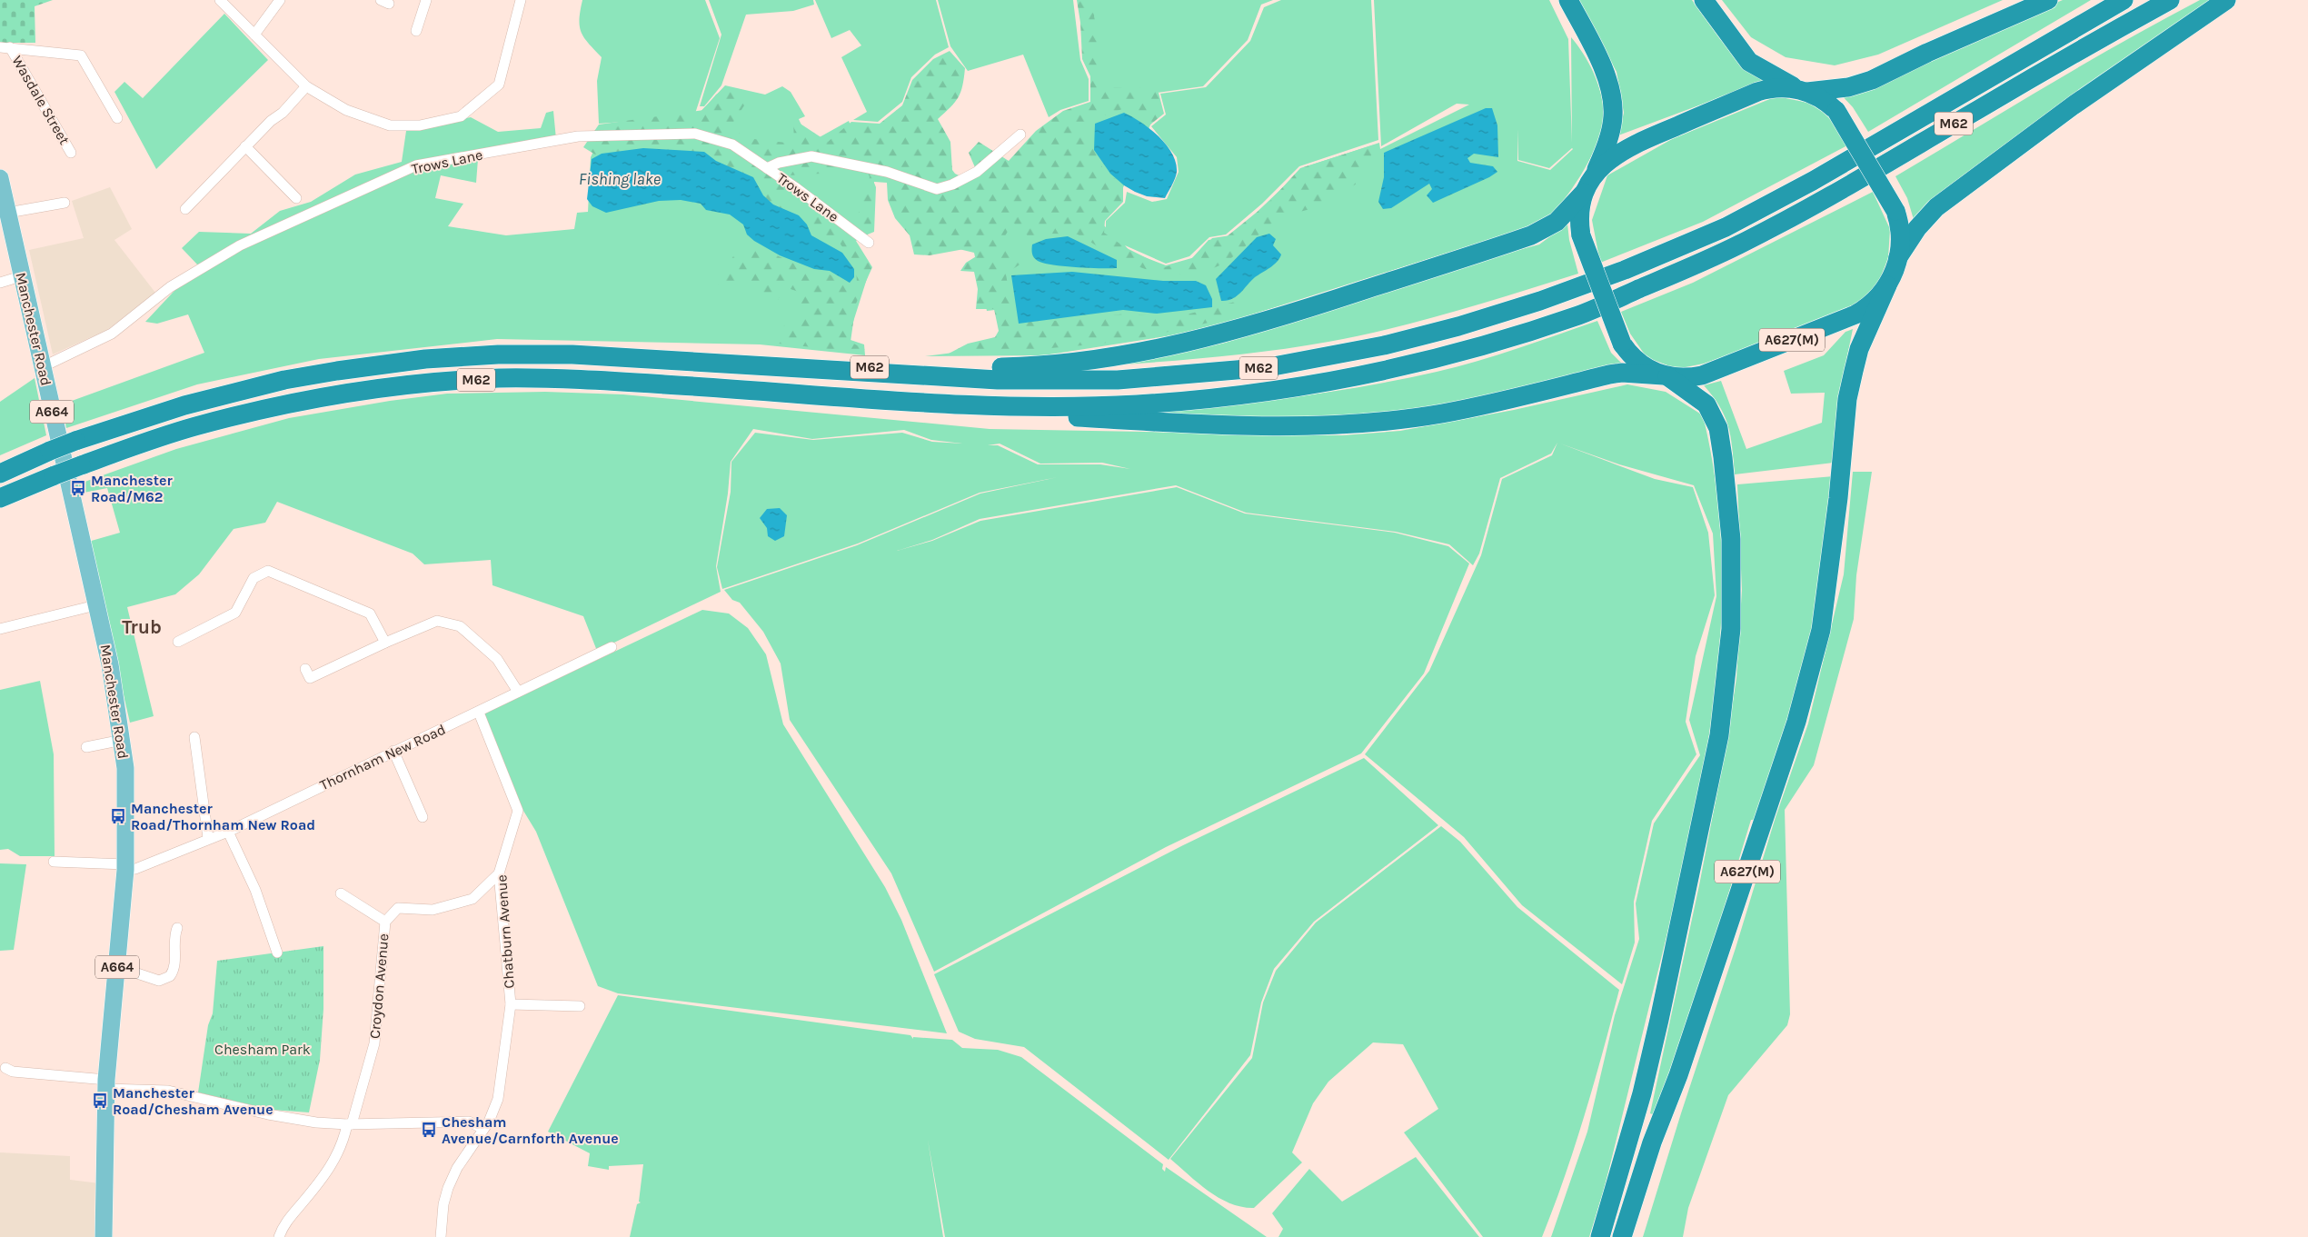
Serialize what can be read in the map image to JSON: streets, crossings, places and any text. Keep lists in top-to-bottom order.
{
  "streets": {
    "highway": ["M62", "A627(M)"],
    "main road": ["Manchester Road", "A664"],
    "street": [
      "Wasdale Street",
      "Trows Lane",
      "Thornham New Road",
      "Chatburn Avenue",
      "Croydon Avenue"
    ]
  },
  "crossings": [
    ["M62", "A627(M)"],
    ["Trows Lane", "Manchester Road"],
    ["Manchester Road", "Thornham New Road"],
    ["Thornham New Road", "Chatburn Avenue"],
    ["Chatburn Avenue", "Croydon Avenue"]
  ],
  "districts": ["Trub"],
  "water": ["Fishing lake"],
  "parks": ["Chesham Park"],
  "places": {
    "bus stop": [
      "Manchester Road/M62",
      "Manchester Road/Thornham New Road",
      "Manchester Road/Chesham Avenue",
      "Chesham Avenue/Carnforth Avenue"
    ]
  }
}
